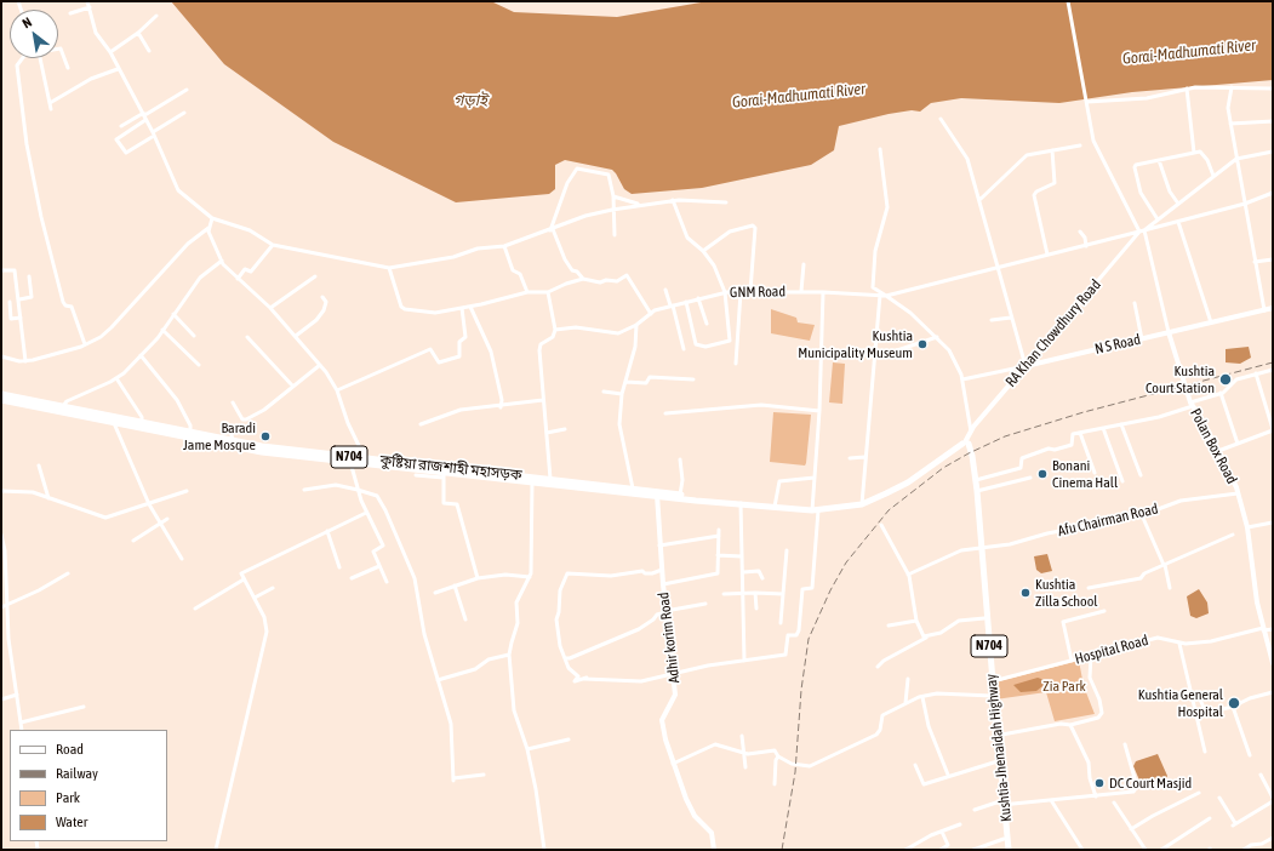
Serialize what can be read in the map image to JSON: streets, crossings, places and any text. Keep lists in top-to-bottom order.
{
  "streets": {
    "highway": ["N704", "কুষ্টিয়া রাজশাহী মহাসড়ক", "Kushtia-Jhenaidah Highway"],
    "main road": [
      "RA Khan Chowdhury Road",
      "N S Road",
      "Polan Box Road",
      "Adhir korim Road"
    ],
    "street": ["GNM Road", "Afu Chairman Road", "Hospital Road"]
  },
  "crossings": [
    ["GNM Road", "RA Khan Chowdhury Road"],
    ["GNM Road", "N S Road"],
    ["RA Khan Chowdhury Road", "N S Road"],
    ["RA Khan Chowdhury Road", "Polan Box Road"],
    ["RA Khan Chowdhury Road", "কুষ্টিয়া রাজশাহী মহাসড়ক"],
    ["RA Khan Chowdhury Road", "Kushtia-Jhenaidah Highway"],
    ["N S Road", "Polan Box Road"],
    ["Polan Box Road", "Afu Chairman Road"],
    ["Polan Box Road", "Hospital Road"],
    ["কুষ্টিয়া রাজশাহী মহাসড়ক", "Adhir korim Road"],
    ["কুষ্টিয়া রাজশাহী মহাসড়ক", "Kushtia-Jhenaidah Highway"],
    ["Afu Chairman Road", "Kushtia-Jhenaidah Highway"],
    ["Hospital Road", "Kushtia-Jhenaidah Highway"]
  ],
  "water": ["Gorai-Madhumati River", "গড়াই"],
  "parks": ["Zia Park"],
  "places": [
    "Kushtia Municipality Museum",
    "Kushtia Court Station",
    "Baradi Jame Mosque",
    "Bonani Cinema Hall",
    "Kushtia Zilla School",
    "Kushtia General Hospital",
    "DC Court Masjid"
  ],
  "legend": [
    "Road",
    "Railway",
    "Park",
    "Water"
  ],
  "north": "top left"
}
